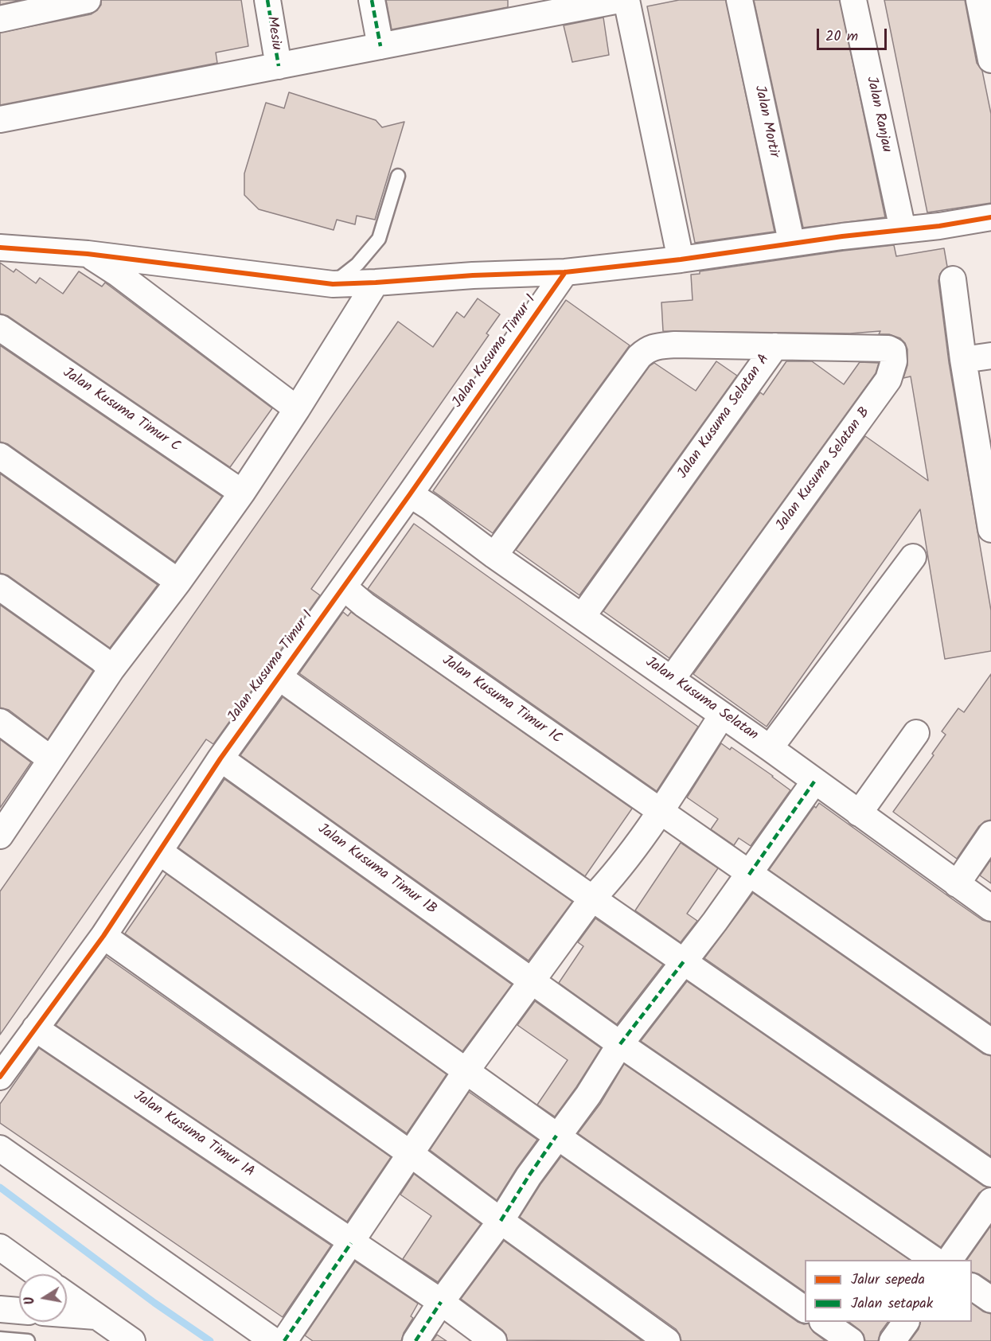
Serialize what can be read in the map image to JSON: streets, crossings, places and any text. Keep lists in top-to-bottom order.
{
  "streets": {
    "street": [
      "Mesiu",
      "Jalan Ranjau",
      "Jalan Mortir",
      "Jalan Kusuma Timur I",
      "Jalan Kusuma Timur C",
      "Jalan Kusuma Selatan A",
      "Jalan Kusuma Selatan B",
      "Jalan Kusuma Selatan",
      "Jalan Kusuma Timur 1C",
      "Jalan Kusuma Timur 1B",
      "Jalan Kusuma Timur 1A"
    ]
  },
  "crossings": [
    ["Jalan Kusuma Timur I", "Jalan Kusuma Selatan"],
    ["Jalan Kusuma Timur I", "Jalan Kusuma Timur 1C"],
    ["Jalan Kusuma Timur I", "Jalan Kusuma Timur 1B"],
    ["Jalan Kusuma Timur I", "Jalan Kusuma Timur 1A"],
    ["Jalan Kusuma Selatan A", "Jalan Kusuma Selatan B"],
    ["Jalan Kusuma Selatan A", "Jalan Kusuma Selatan"],
    ["Jalan Kusuma Selatan B", "Jalan Kusuma Selatan"]
  ],
  "legend": ["Jalur sepeda", "Jalan setapak"],
  "scale_bar": "20 m",
  "north": "left"
}
